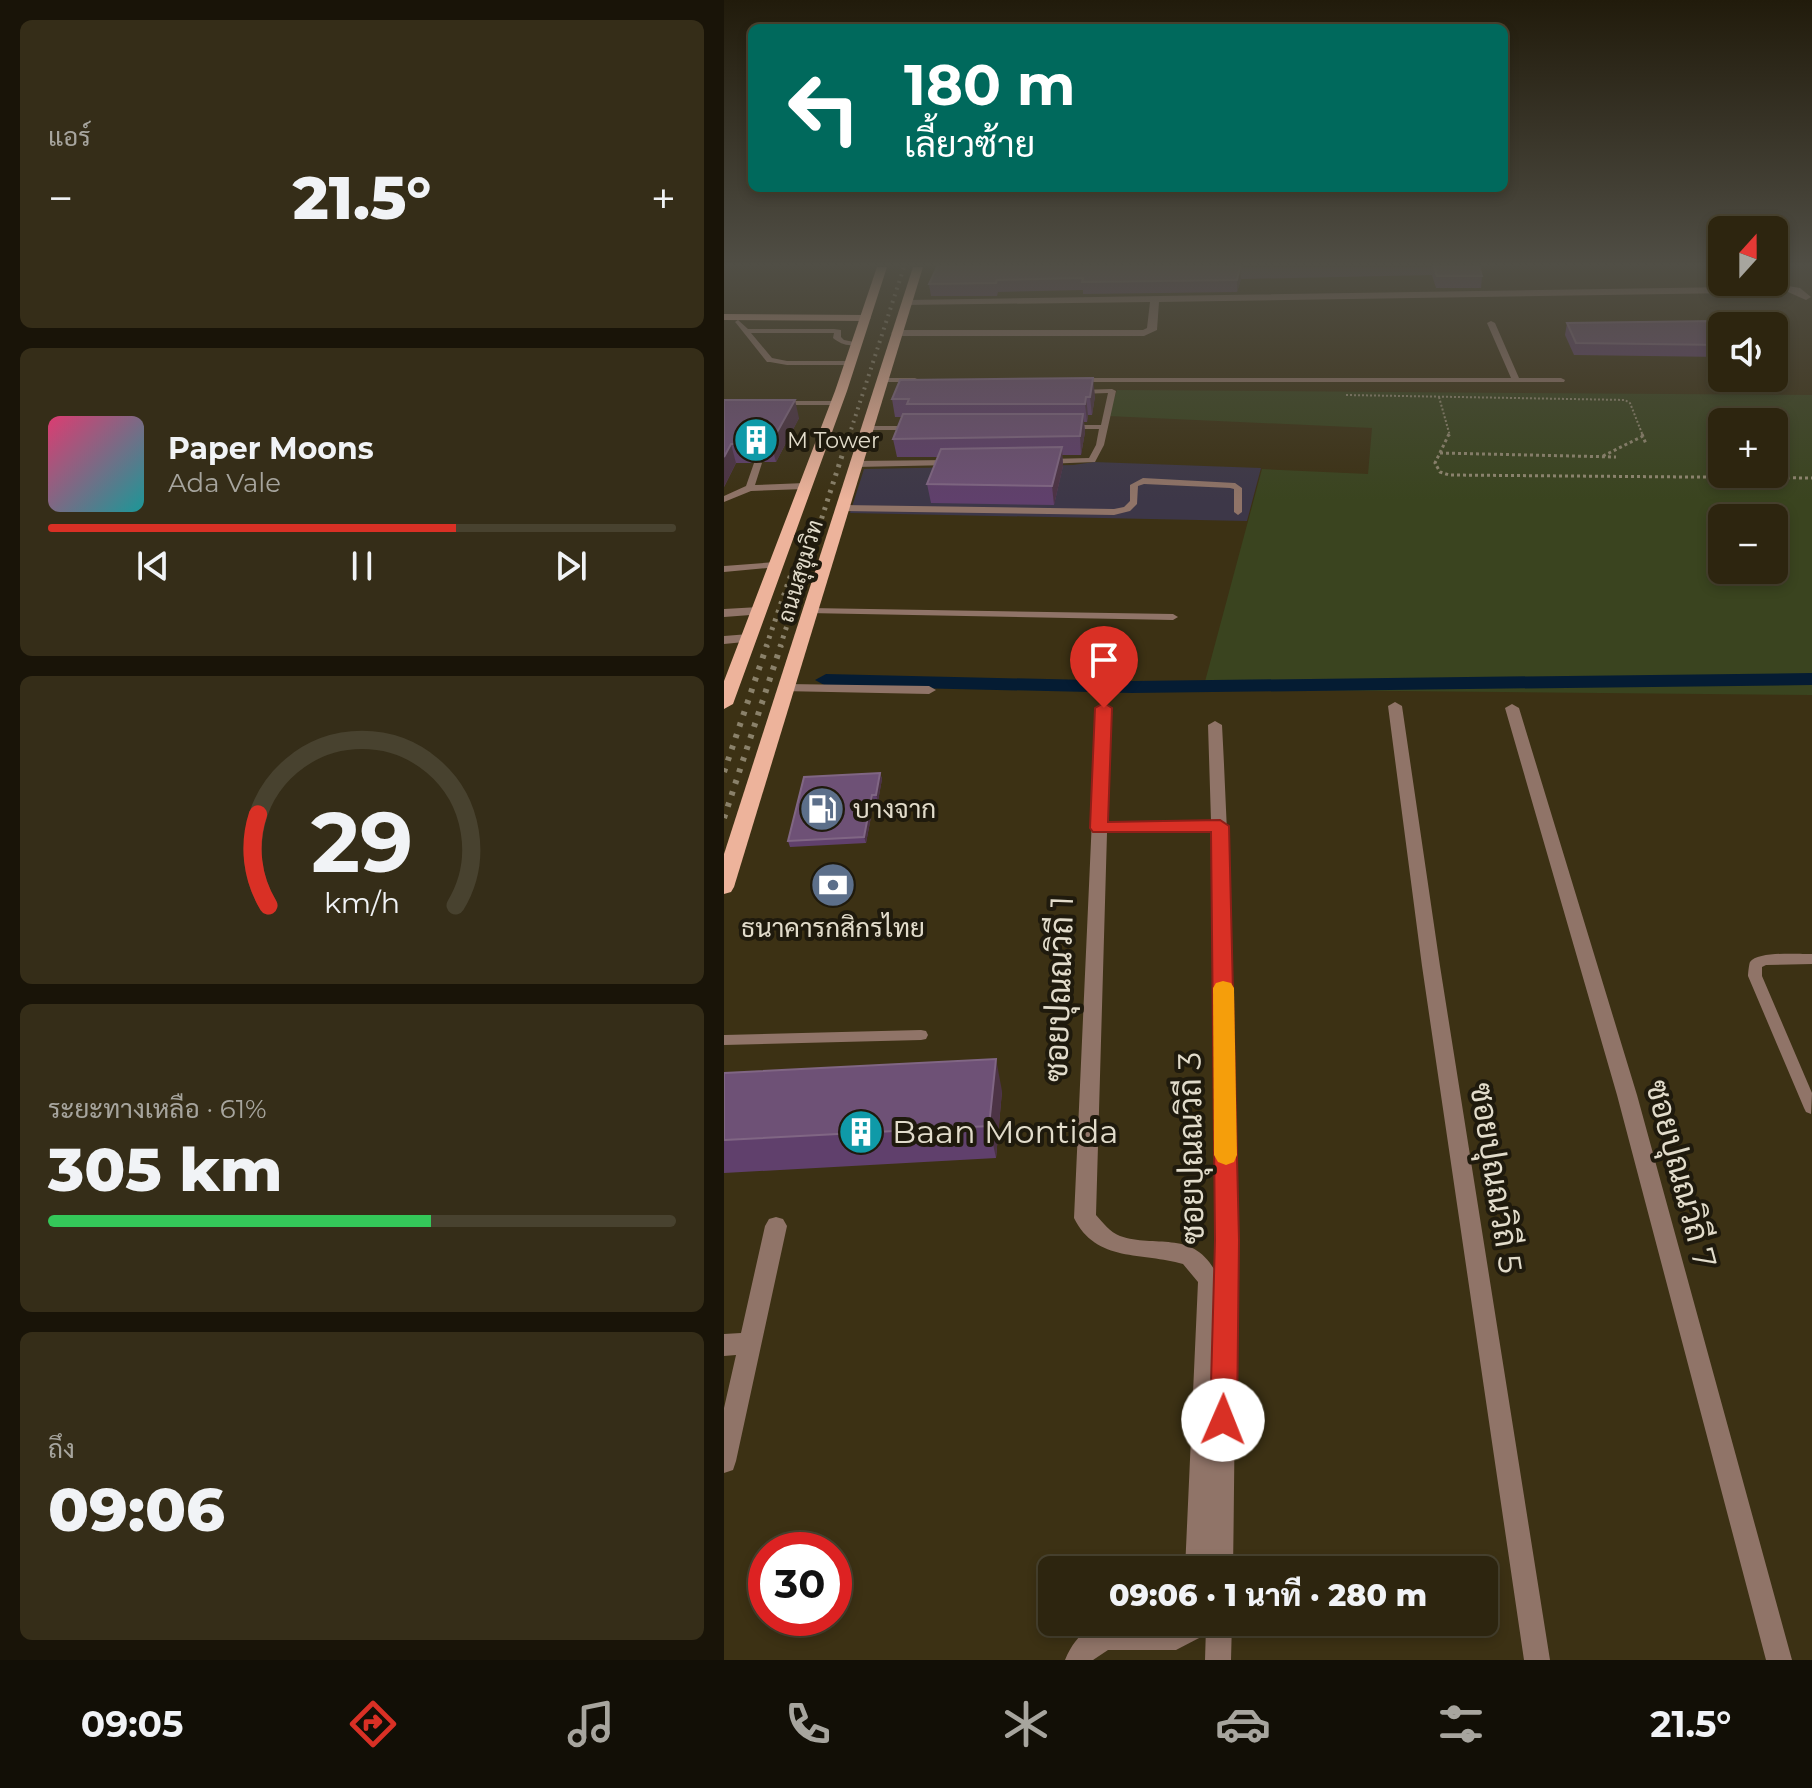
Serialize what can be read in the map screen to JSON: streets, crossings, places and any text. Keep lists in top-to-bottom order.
{
  "streets": {
    "main road": ["ถนนสุขุมวิท"],
    "street": [
      "ซอยปุณณวิถี 1",
      "ซอยปุณณวิถี 3",
      "ซอยปุณณวิถี 7",
      "ซอยปุณณวิถี 5"
    ]
  },
  "places": {
    "building": ["M Tower", "Baan Montida"],
    "fuel station": ["บางจาก"],
    "bank": ["ธนาคารกสิกรไทย"]
  },
  "north": "top",
  "page": {
    "tile": [
      "แอร์",
      ["ระยะทางเหลือ · 61%", "305 km"],
      ["ถึง", "09:06"]
    ],
    "turn": ["180 m", "เลี้ยวซ้าย"],
    "heat": ["−", "21.5°", "+"],
    "map_buttons": ["+", "−"],
    "song": ["Paper Moons", "Ada Vale"],
    "limit": "30",
    "trip": "09:06 · 1 นาที · 280 m",
    "tabs": ["09:05", "21.5°"],
    "gauge": ["29", "km/h"]
  }
}
